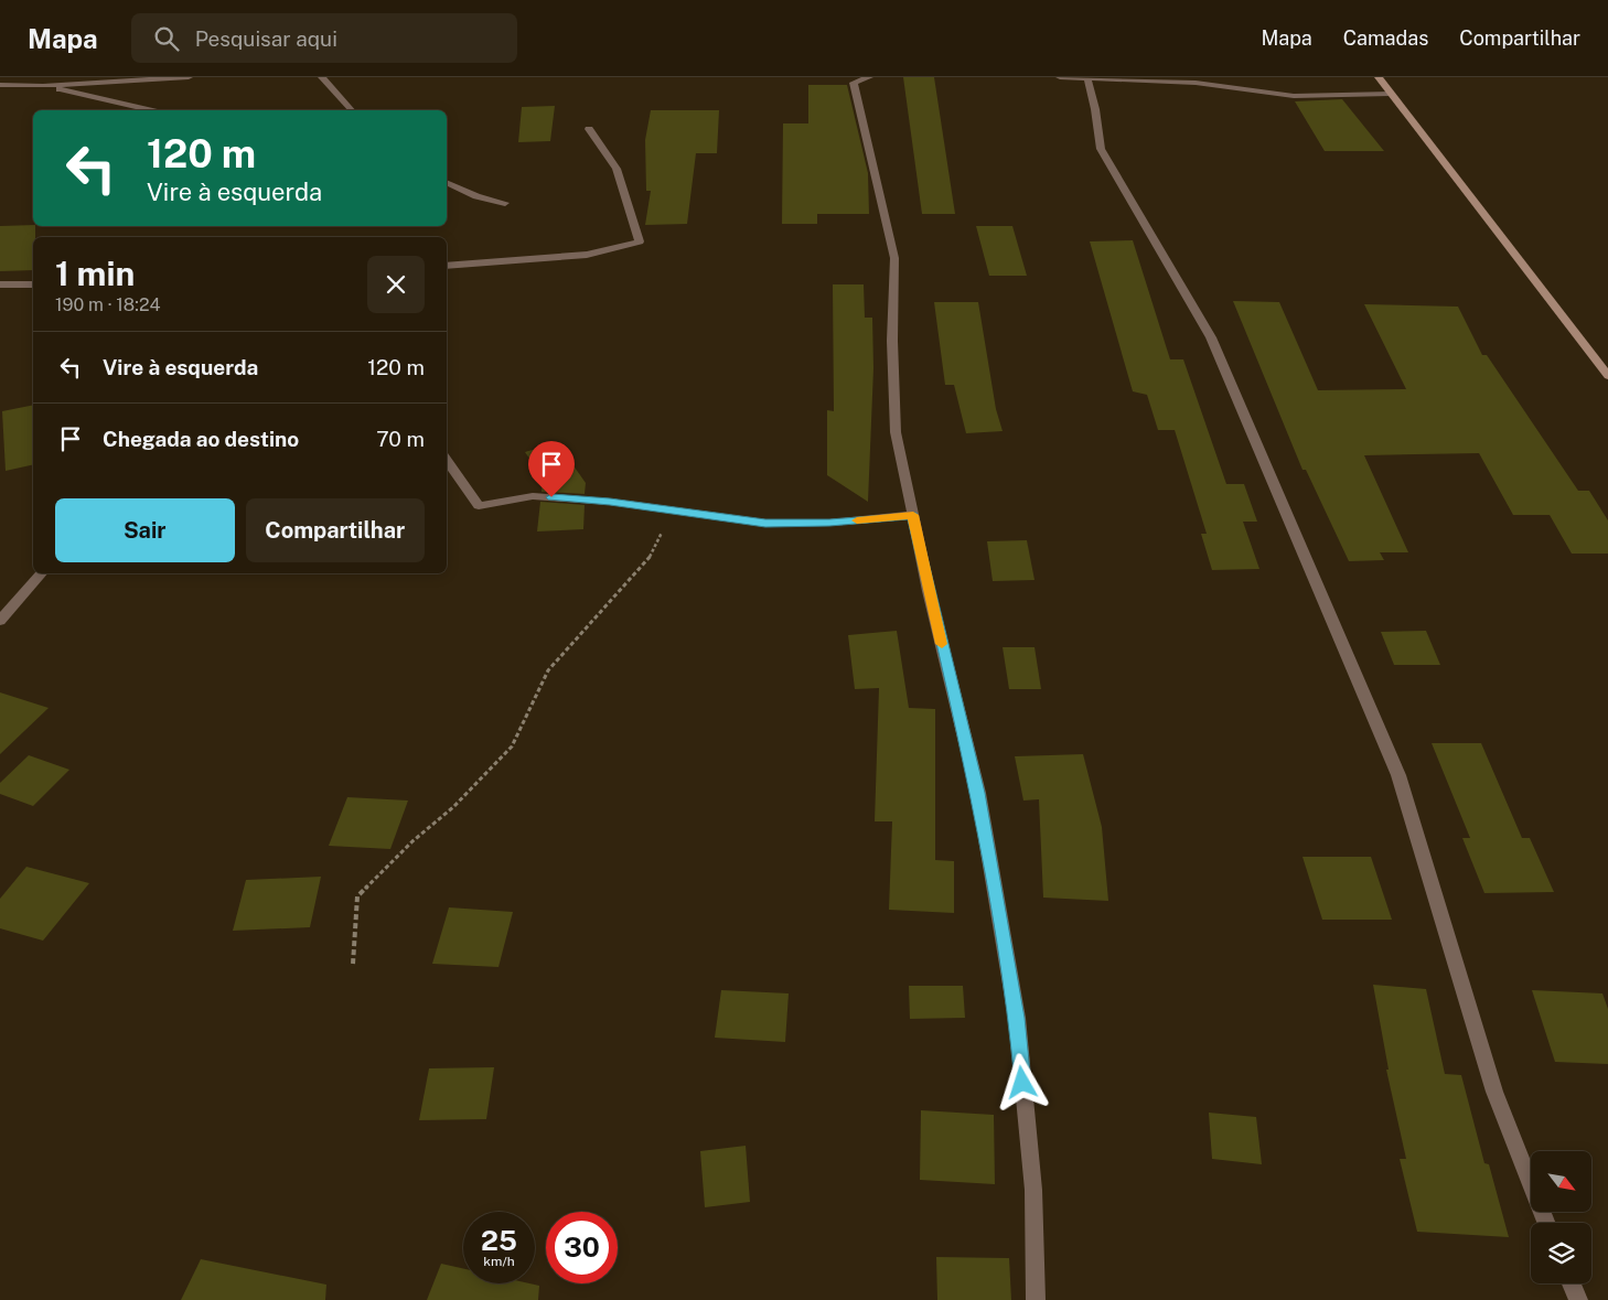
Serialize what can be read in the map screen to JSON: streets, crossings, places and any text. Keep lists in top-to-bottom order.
{
  "north": "bottom right",
  "page": {
    "header": "Mapa",
    "search": "Pesquisar aqui",
    "nav": ["Mapa", "Camadas", "Compartilhar"],
    "turn": ["120 m", "Vire à esquerda"],
    "heading": ["1 min", "190 m · 18:24"],
    "list": [
      {
        "name": "Vire à esquerda",
        "value": "120 m"
      },
      {
        "name": "Chegada ao destino",
        "value": "70 m"
      }
    ],
    "buttons": ["Sair", "Compartilhar"],
    "speed": "25 km/h",
    "limit": "30"
  }
}
